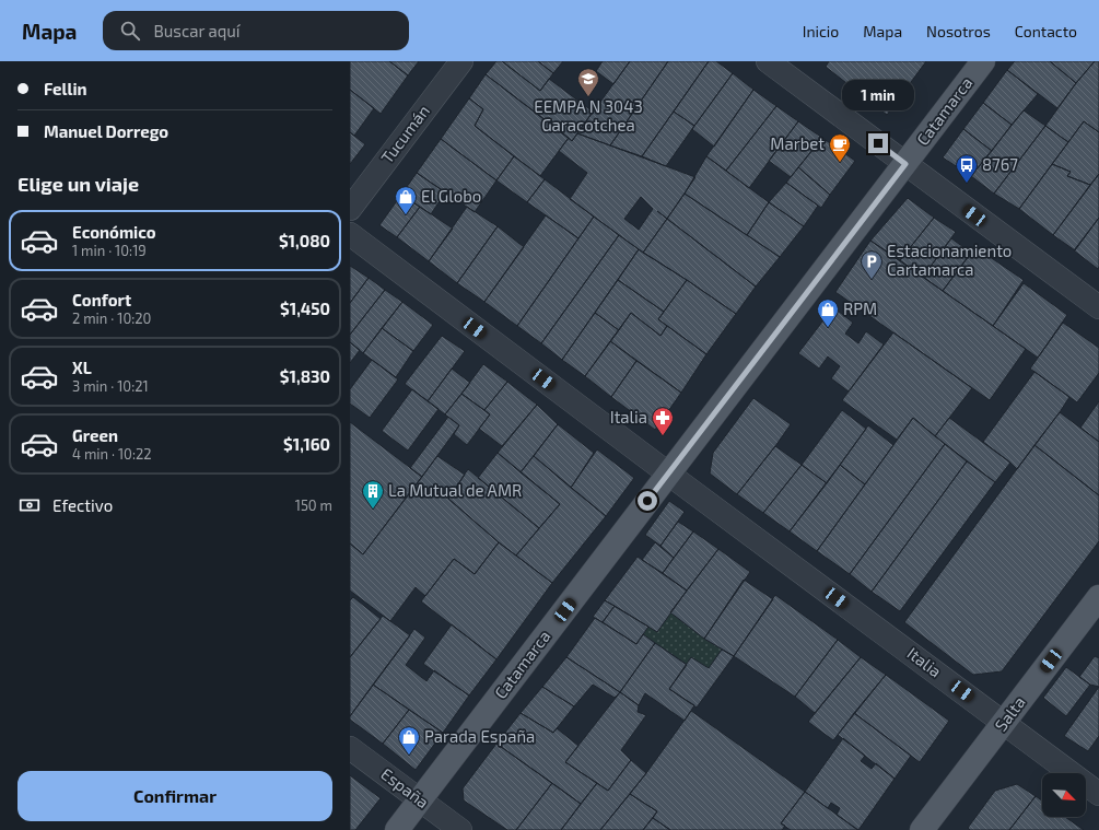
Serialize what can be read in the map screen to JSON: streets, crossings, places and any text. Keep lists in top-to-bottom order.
{
  "streets": {
    "main road": ["Catamarca", "Salta"],
    "street": ["Tucumán", "Italia", "España"]
  },
  "crossings": [
    ["Catamarca", "Italia"],
    ["Catamarca", "España"],
    ["Italia", "Salta"]
  ],
  "places": {
    "school or university": ["EEMPA N 3043 Garacotchea"],
    "cafe": ["Marbet"],
    "bus stop": ["8767"],
    "shop": ["El Globo", "RPM", "Parada España"],
    "parking": ["Estacionamiento Cartamarca"],
    "pharmacy": ["Italia"],
    "building": ["La Mutual de AMR"]
  },
  "north": "bottom right",
  "page": {
    "header": "Mapa",
    "search": "Buscar aquí",
    "nav": [
      "Inicio",
      "Mapa",
      "Nosotros",
      "Contacto"
    ],
    "banner": ["Fellin", "Manuel Dorrego"],
    "bubble": "1 min",
    "heading": "Elige un viaje",
    "list": [
      {
        "name": "Económico",
        "note": "1 min · 10:19",
        "value": "$1,080"
      },
      {
        "name": "Confort",
        "note": "2 min · 10:20",
        "value": "$1,450"
      },
      {
        "name": "XL",
        "note": "3 min · 10:21",
        "value": "$1,830"
      },
      {
        "name": "Green",
        "note": "4 min · 10:22",
        "value": "$1,160"
      }
    ],
    "pay": ["Efectivo", "150 m"],
    "buttons": "Confirmar"
  }
}
